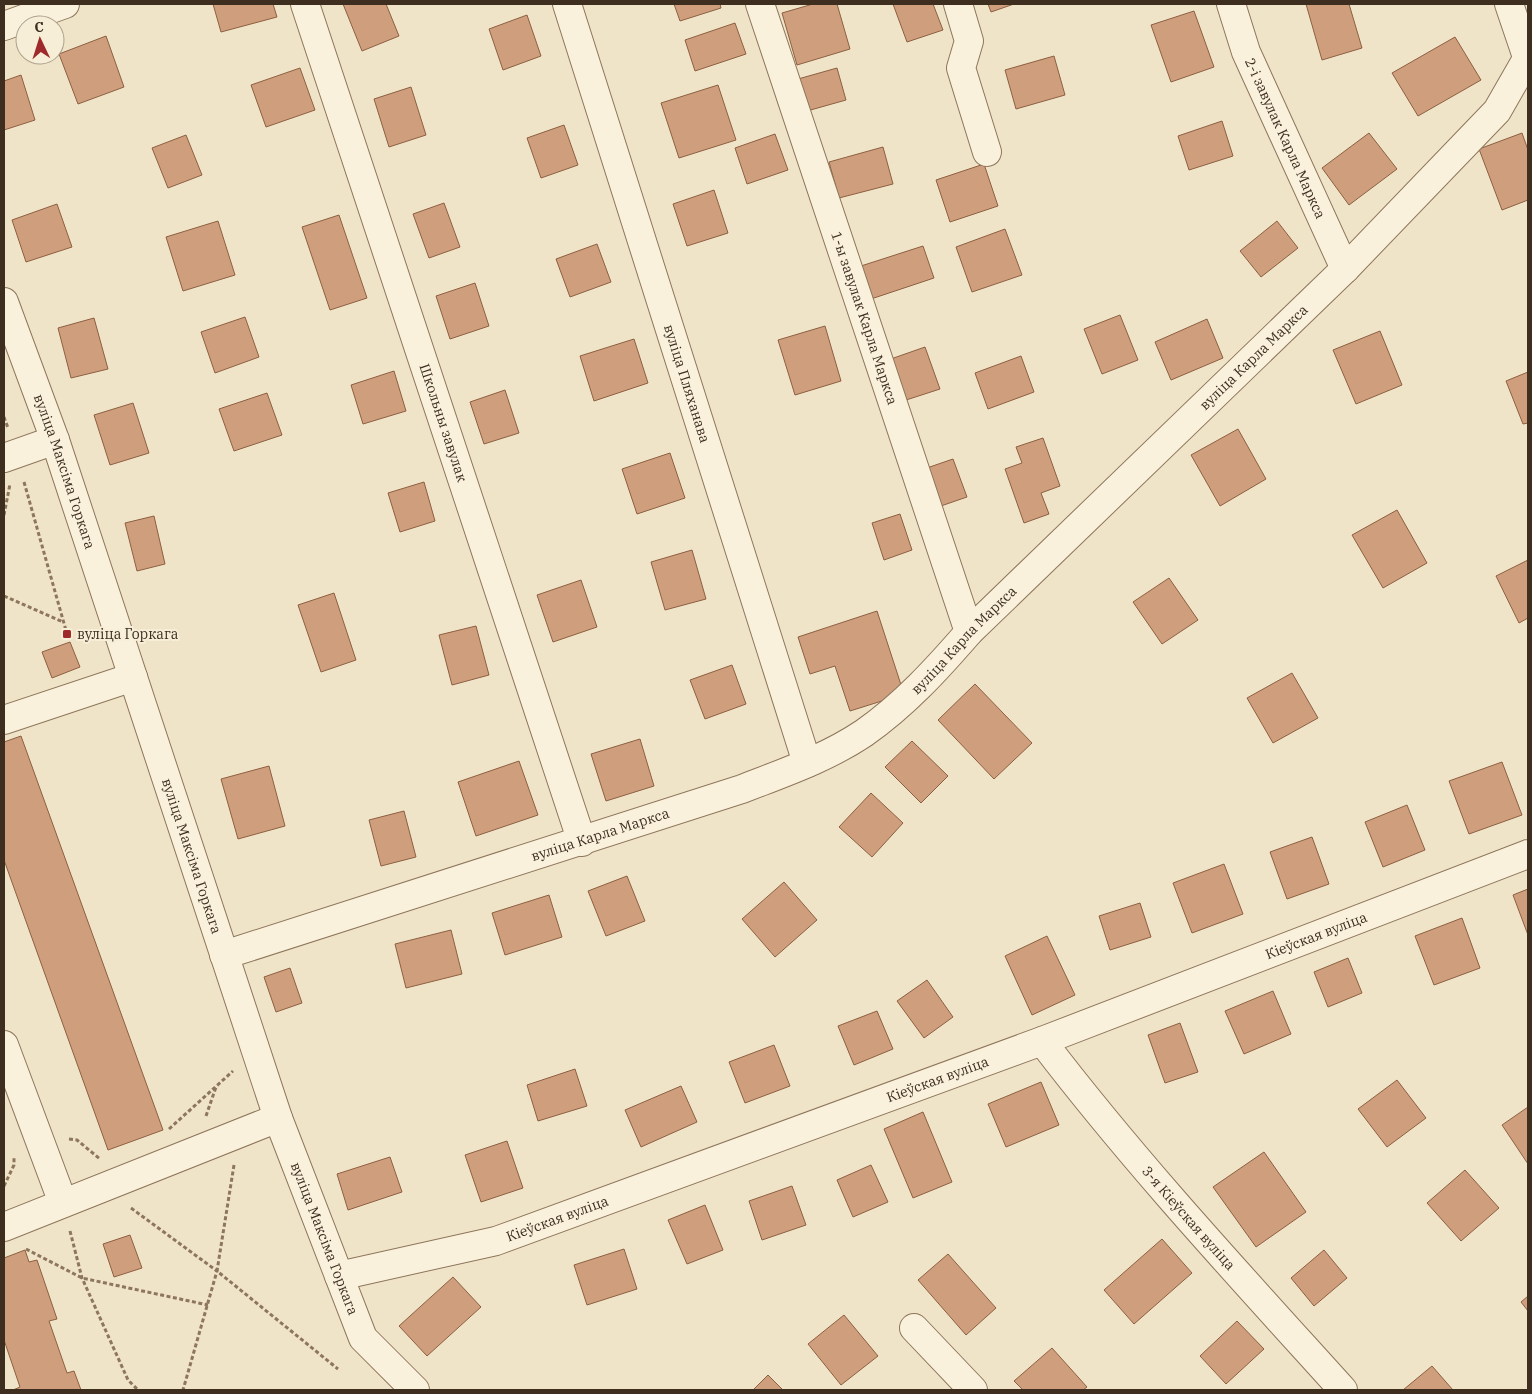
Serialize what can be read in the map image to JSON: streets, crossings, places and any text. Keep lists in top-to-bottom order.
{
  "streets": {
    "street": [
      "2-і завулак Карла Маркса",
      "1-ы завулак Карла Маркса",
      "вуліца Карла Маркса",
      "вуліца Пляханава",
      "Школьны завулак",
      "вуліца Максіма Горкага",
      "Кіеўская вуліца",
      "3-я Кіеўская вуліца"
    ]
  },
  "crossings": [
    ["2-і завулак Карла Маркса", "вуліца Карла Маркса"],
    ["1-ы завулак Карла Маркса", "вуліца Карла Маркса"],
    ["вуліца Карла Маркса", "вуліца Пляханава"],
    ["вуліца Карла Маркса", "Школьны завулак"],
    ["вуліца Карла Маркса", "вуліца Максіма Горкага"],
    ["вуліца Максіма Горкага", "Кіеўская вуліца"],
    ["Кіеўская вуліца", "3-я Кіеўская вуліца"]
  ],
  "places": {
    "transit": ["вуліца Горкага"]
  },
  "north": "top"
}
